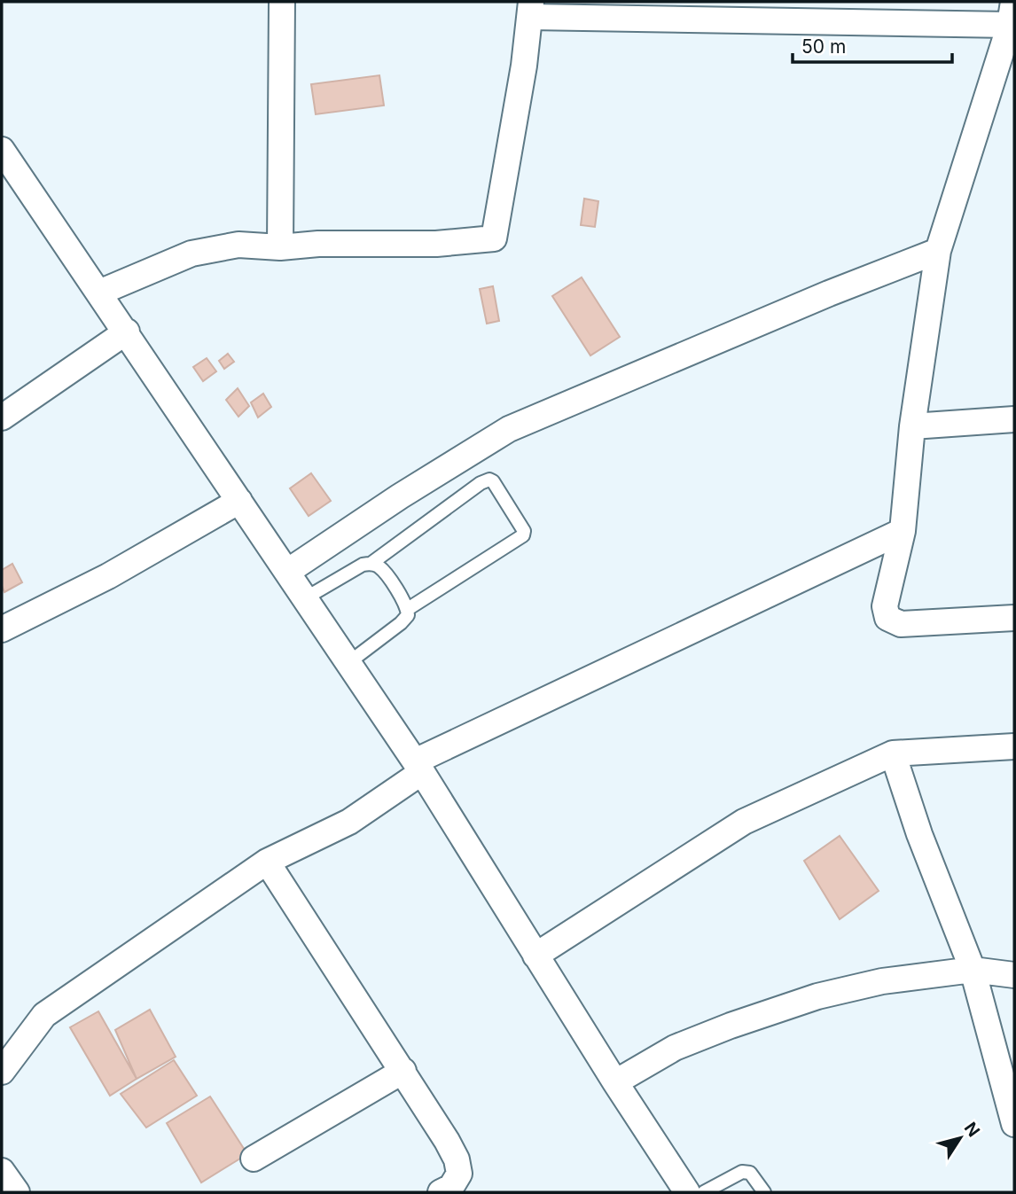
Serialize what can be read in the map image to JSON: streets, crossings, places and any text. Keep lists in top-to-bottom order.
{
  "scale_bar": "50 m",
  "north": "top right"
}
